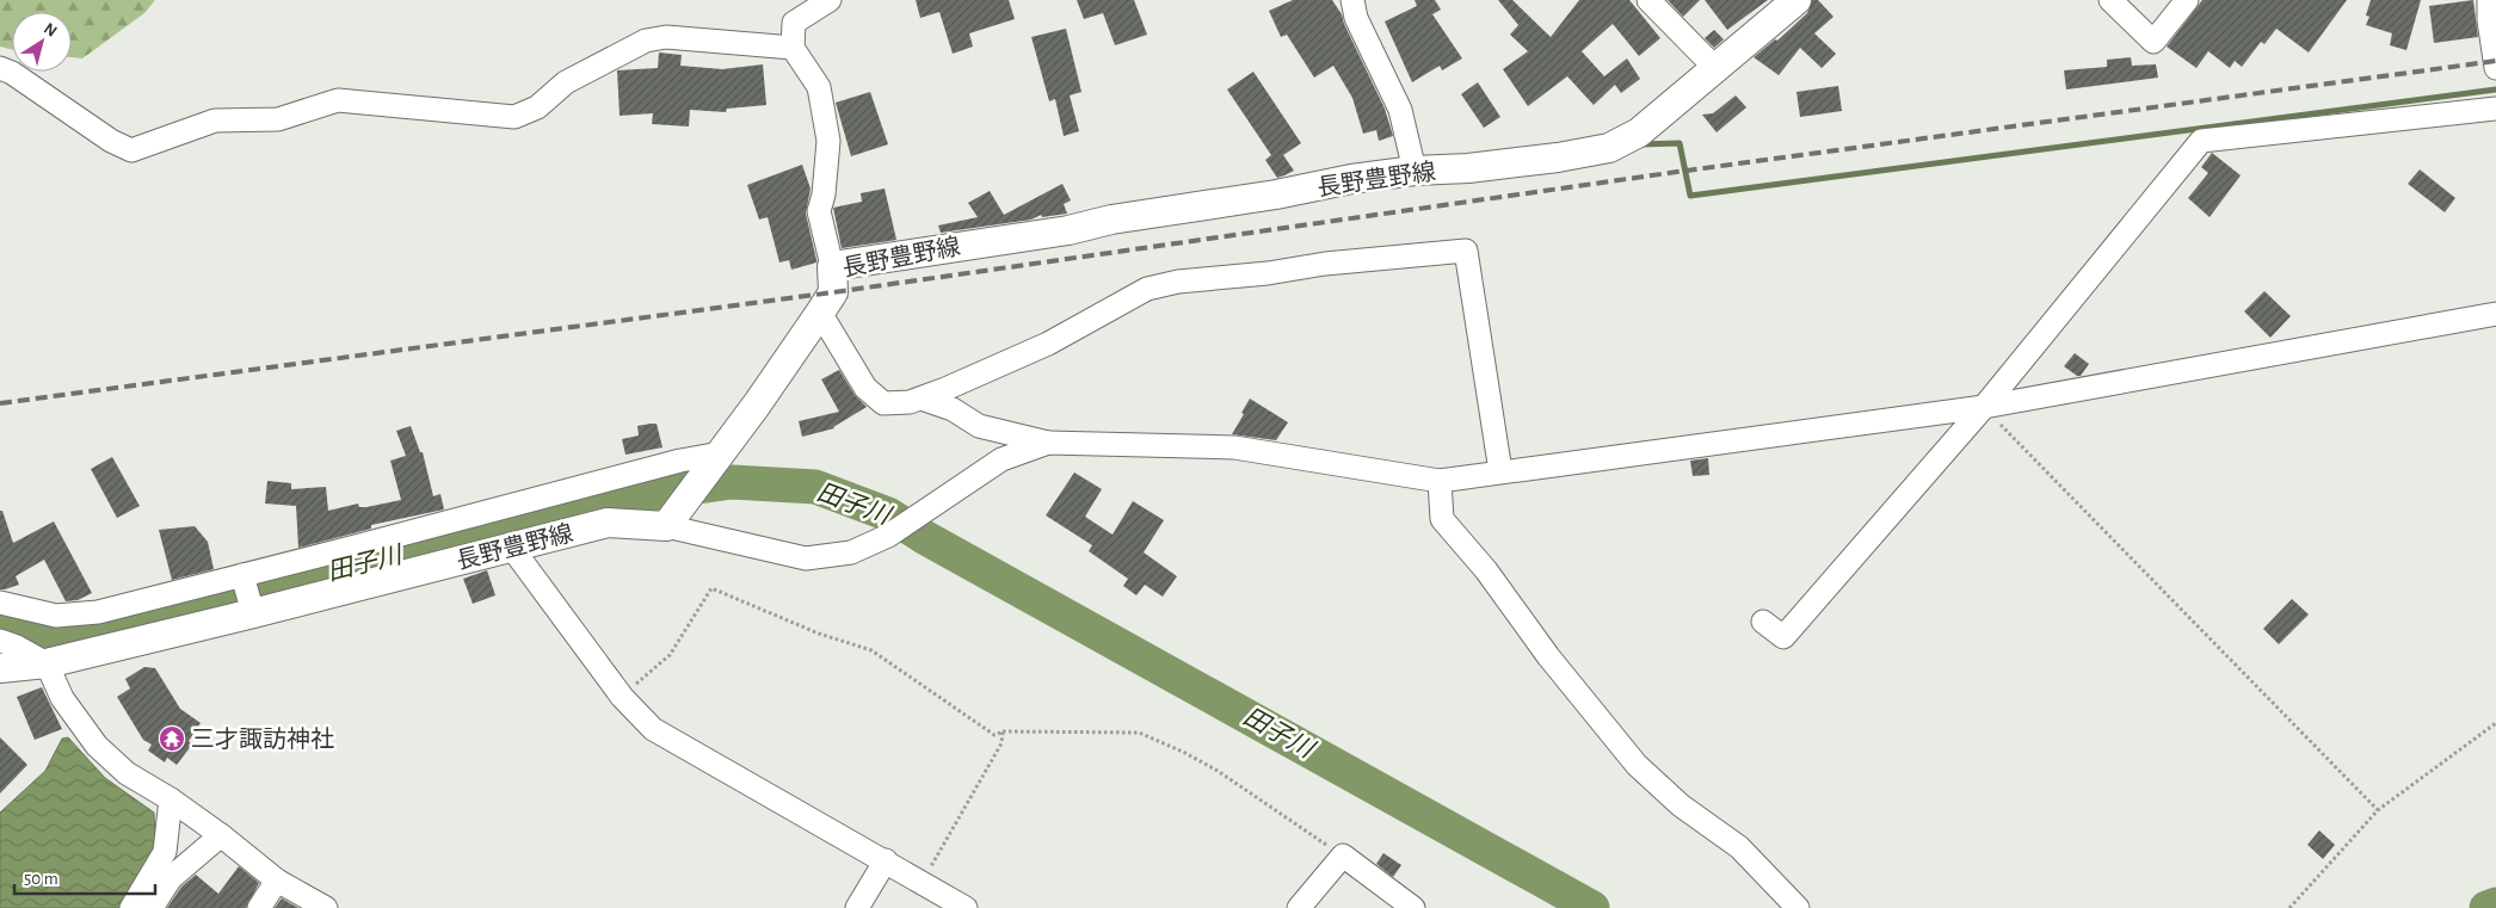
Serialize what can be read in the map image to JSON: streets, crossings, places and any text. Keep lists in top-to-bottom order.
{
  "streets": {
    "main road": ["長野豊野線"]
  },
  "water": ["田子川"],
  "places": {
    "temple": ["三才諏訪神社"]
  },
  "scale_bar": "50 m",
  "north": "top right"
}
